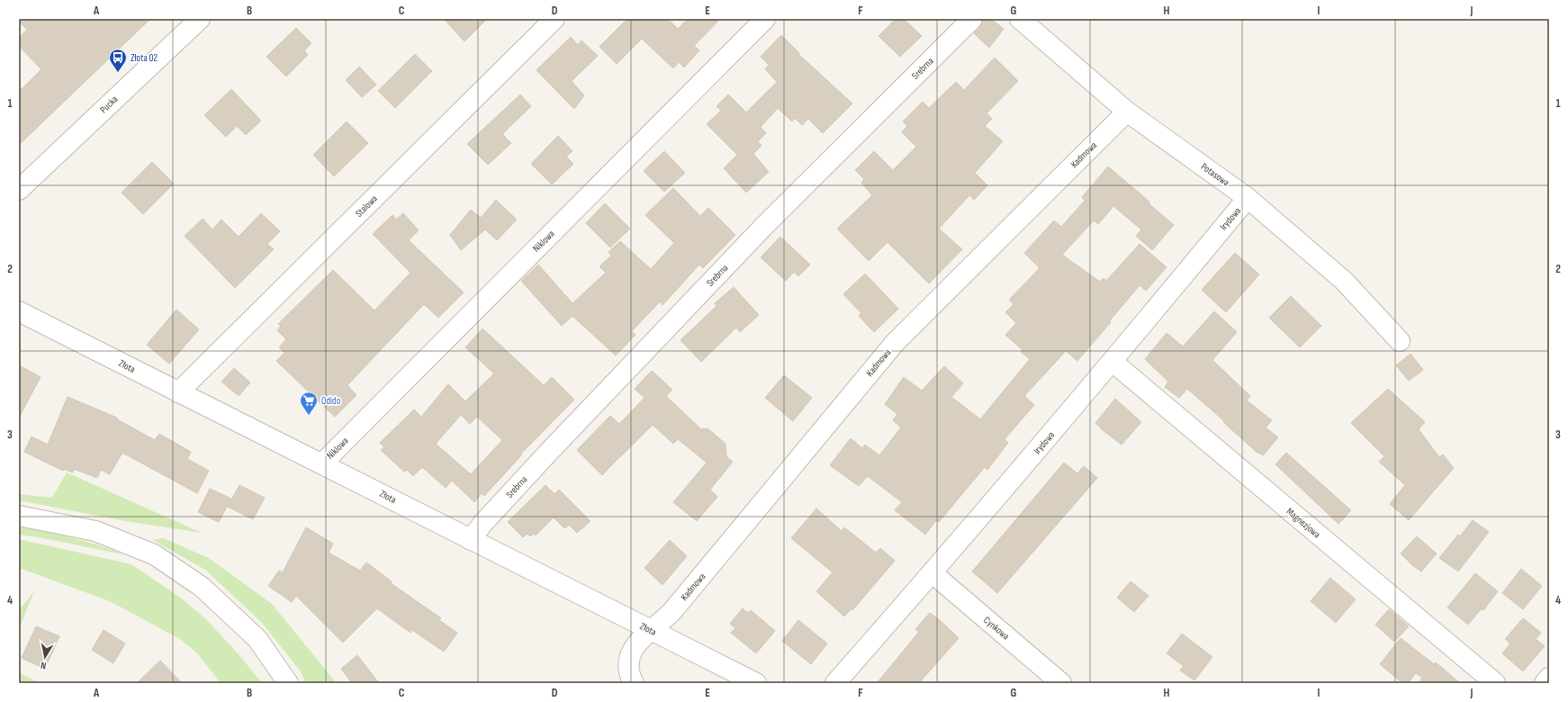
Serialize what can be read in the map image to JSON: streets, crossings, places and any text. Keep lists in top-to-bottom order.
{
  "streets": {
    "street": [
      "Srebrna",
      "Pucka",
      "Kadmowa",
      "Potasowa",
      "Stalowa",
      "Irydowa",
      "Niklowa",
      "Złota",
      "Magnezjowa",
      "Cynkowa"
    ]
  },
  "crossings": [
    ["Srebrna", "Złota"],
    ["Kadmowa", "Potasowa"],
    ["Kadmowa", "Złota"],
    ["Potasowa", "Irydowa"],
    ["Stalowa", "Złota"],
    ["Irydowa", "Magnezjowa"],
    ["Irydowa", "Cynkowa"],
    ["Niklowa", "Złota"]
  ],
  "places": {
    "bus stop": ["Złota 02"],
    "supermarket": ["Odido"]
  },
  "north": "bottom",
  "grid": {
    "columns": [
      "A",
      "B",
      "C",
      "D",
      "E",
      "F",
      "G",
      "H",
      "I",
      "J"
    ],
    "rows": [
      "1",
      "2",
      "3",
      "4"
    ]
  }
}
